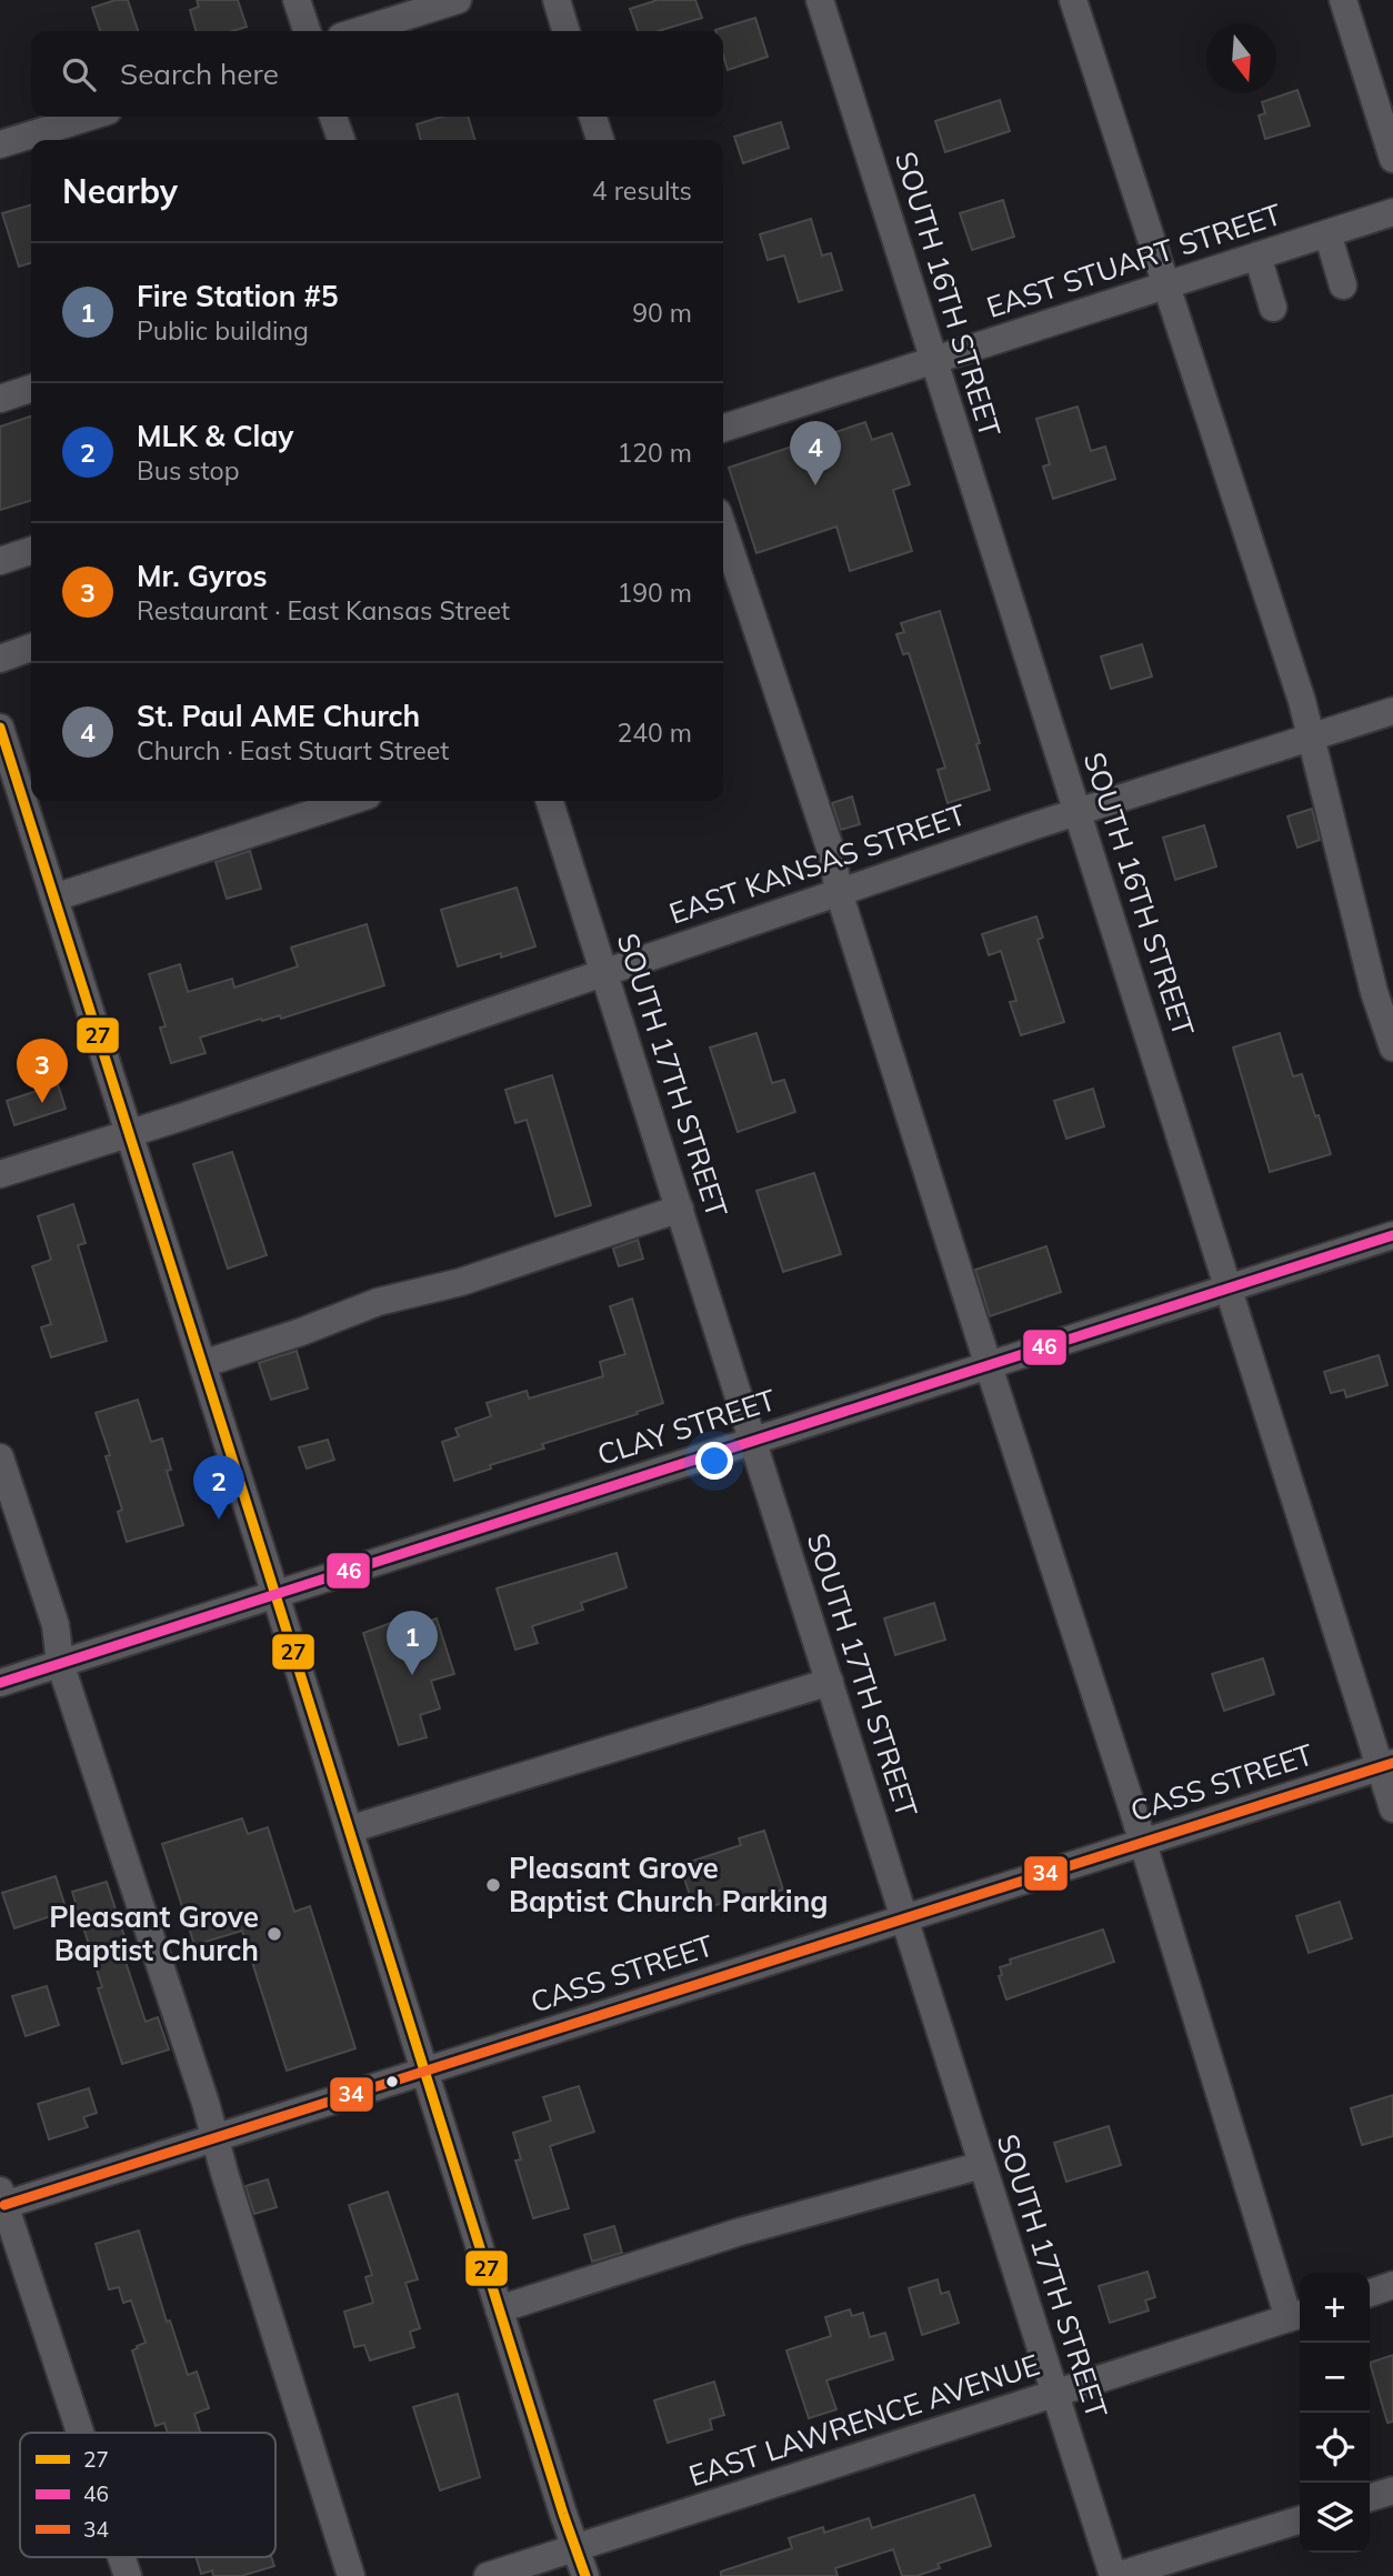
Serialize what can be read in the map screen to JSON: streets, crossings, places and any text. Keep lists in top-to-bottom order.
{
  "streets": {
    "street": [
      "EAST STUART STREET",
      "SOUTH 16TH STREET",
      "EAST KANSAS STREET",
      "SOUTH 17TH STREET",
      "CLAY STREET",
      "CASS STREET",
      "EAST LAWRENCE AVENUE"
    ]
  },
  "crossings": [
    ["EAST STUART STREET", "SOUTH 16TH STREET"],
    ["SOUTH 16TH STREET", "EAST KANSAS STREET"],
    ["SOUTH 16TH STREET", "CLAY STREET"],
    ["SOUTH 16TH STREET", "CASS STREET"],
    ["EAST KANSAS STREET", "SOUTH 17TH STREET"],
    ["SOUTH 17TH STREET", "CLAY STREET"],
    ["SOUTH 17TH STREET", "CASS STREET"],
    ["SOUTH 17TH STREET", "EAST LAWRENCE AVENUE"]
  ],
  "places": ["Pleasant Grove Baptist Church Parking", "Pleasant Grove Baptist Church"],
  "lines": ["transit line 27", "transit line 46", "transit line 34"],
  "legend": ["27", "46", "34"],
  "north": "bottom",
  "page": {
    "search": "Search here",
    "heading": ["Nearby", "4 results"],
    "list": [
      {
        "mark": "1",
        "name": "Fire Station #5",
        "note": "Public building",
        "value": "90 m"
      },
      {
        "mark": "2",
        "name": "MLK & Clay",
        "note": "Bus stop",
        "value": "120 m"
      },
      {
        "mark": "3",
        "name": "Mr. Gyros",
        "note": "Restaurant · East Kansas Street",
        "value": "190 m"
      },
      {
        "mark": "4",
        "name": "St. Paul AME Church",
        "note": "Church · East Stuart Street",
        "value": "240 m"
      }
    ],
    "pins": [
      "4",
      "3",
      "2",
      "1"
    ],
    "map_buttons": ["+", "−"]
  }
}
